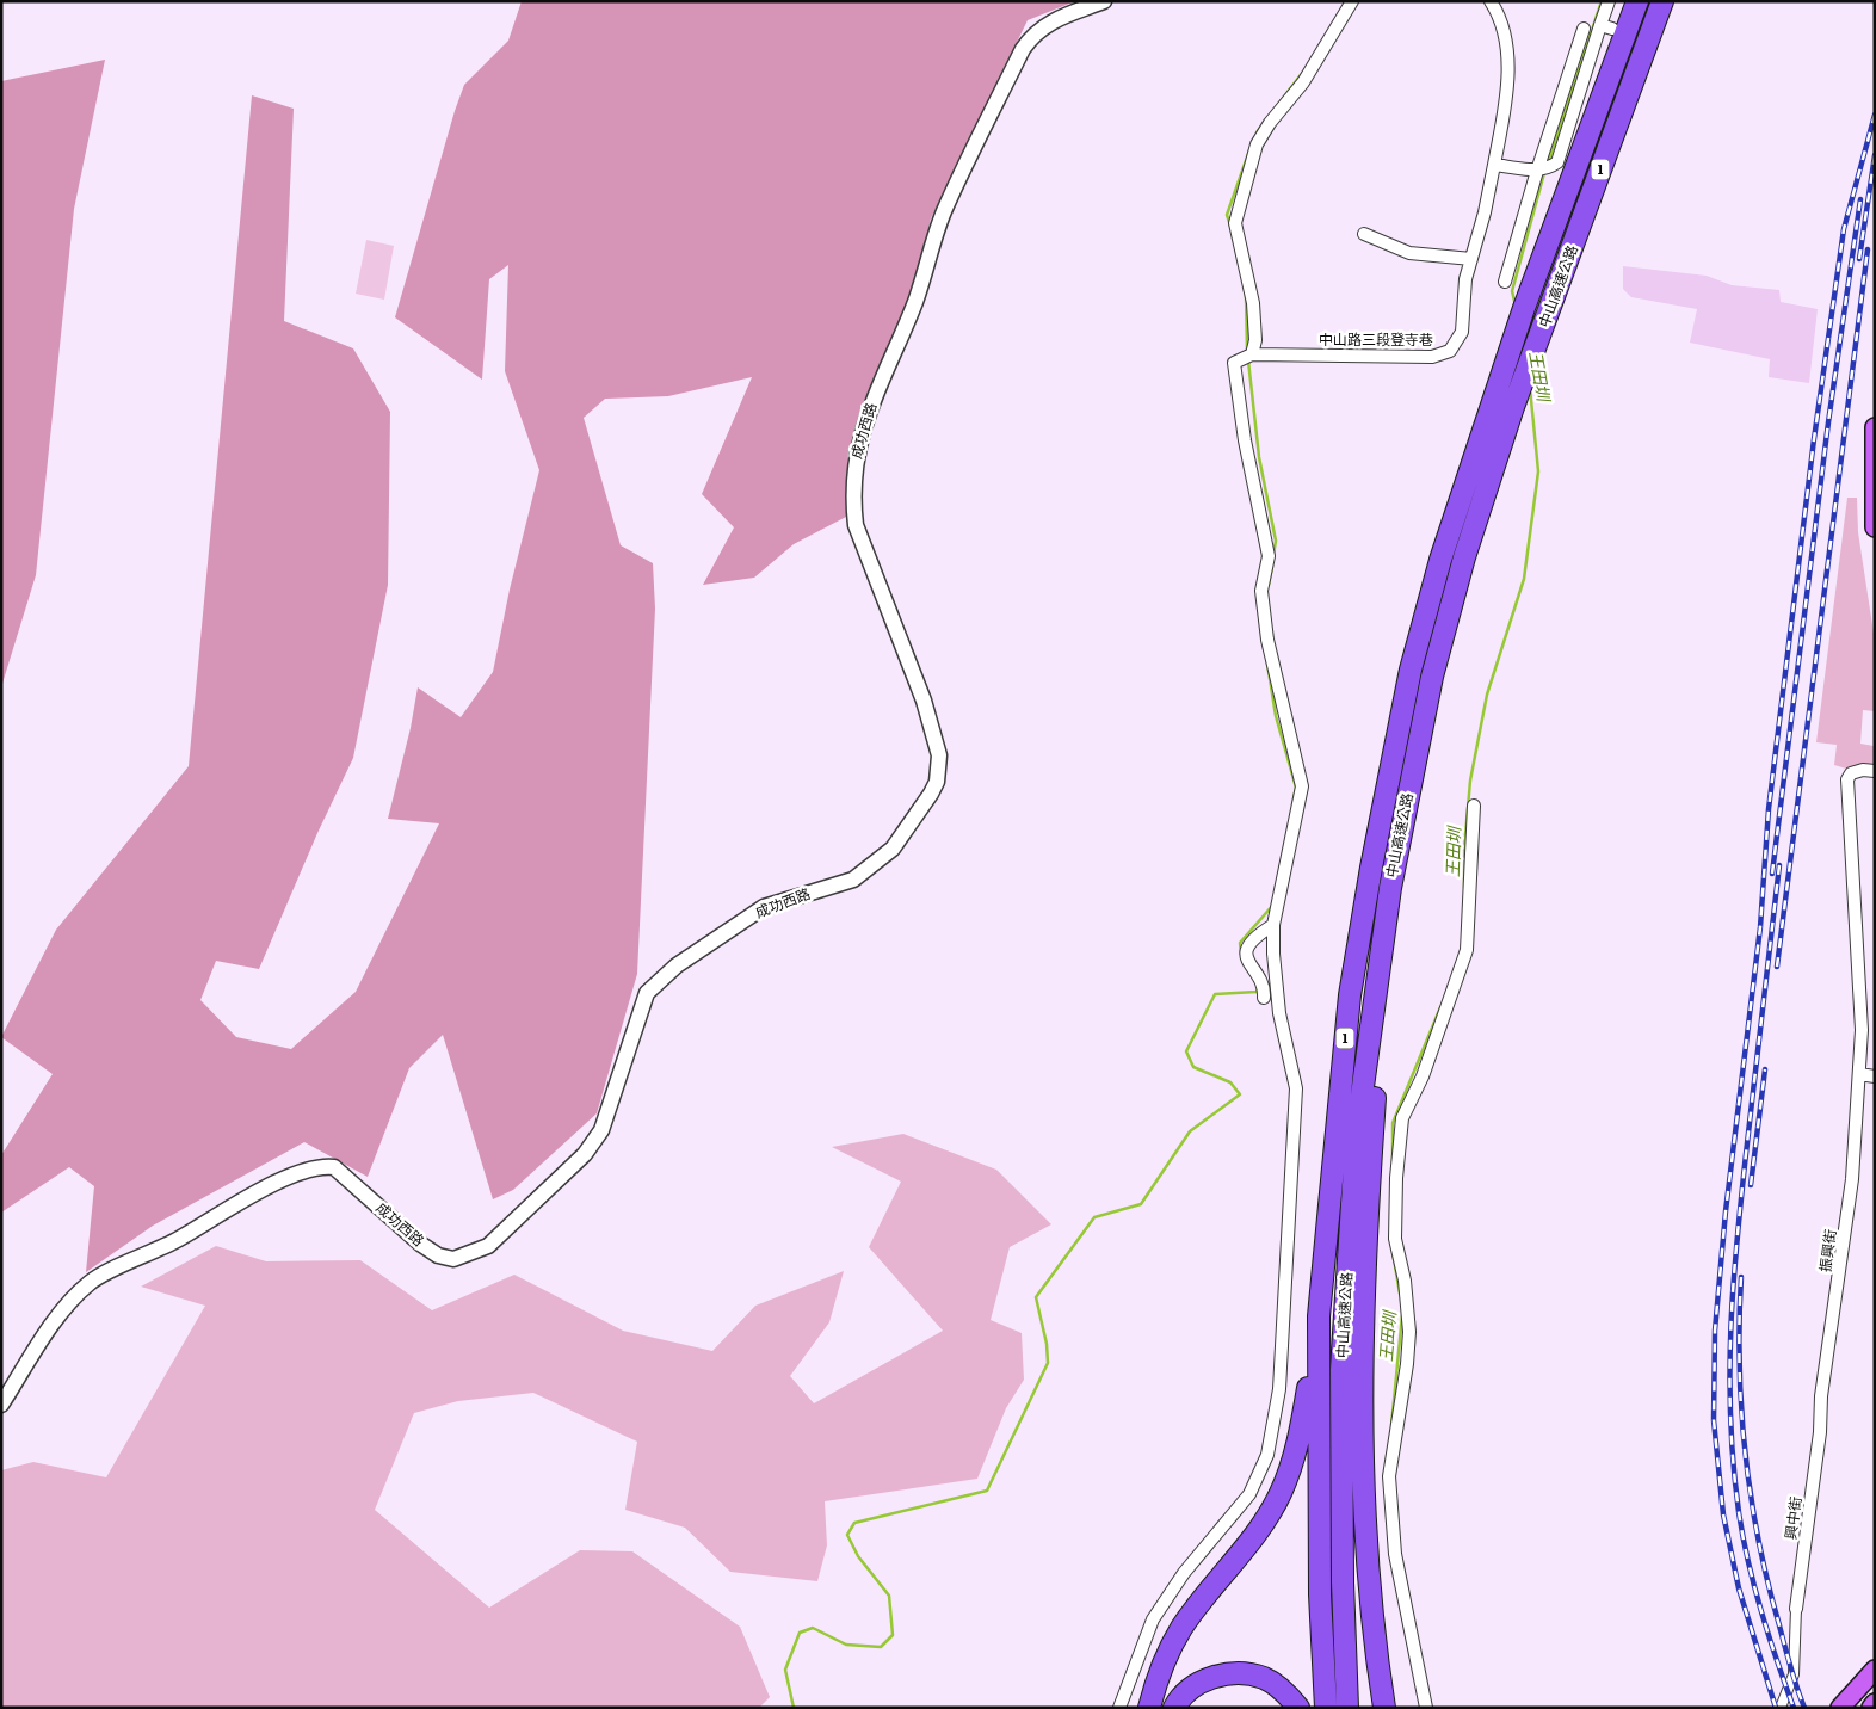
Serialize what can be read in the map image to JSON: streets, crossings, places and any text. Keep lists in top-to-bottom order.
{
  "streets": {
    "highway": ["1", "中山高速公路"],
    "street": [
      "中山路三段登寺巷",
      "成功西路",
      "振興街",
      "興中街"
    ]
  },
  "crossings": [
    ["振興街", "興中街"]
  ],
  "water": ["王田圳"]
}
